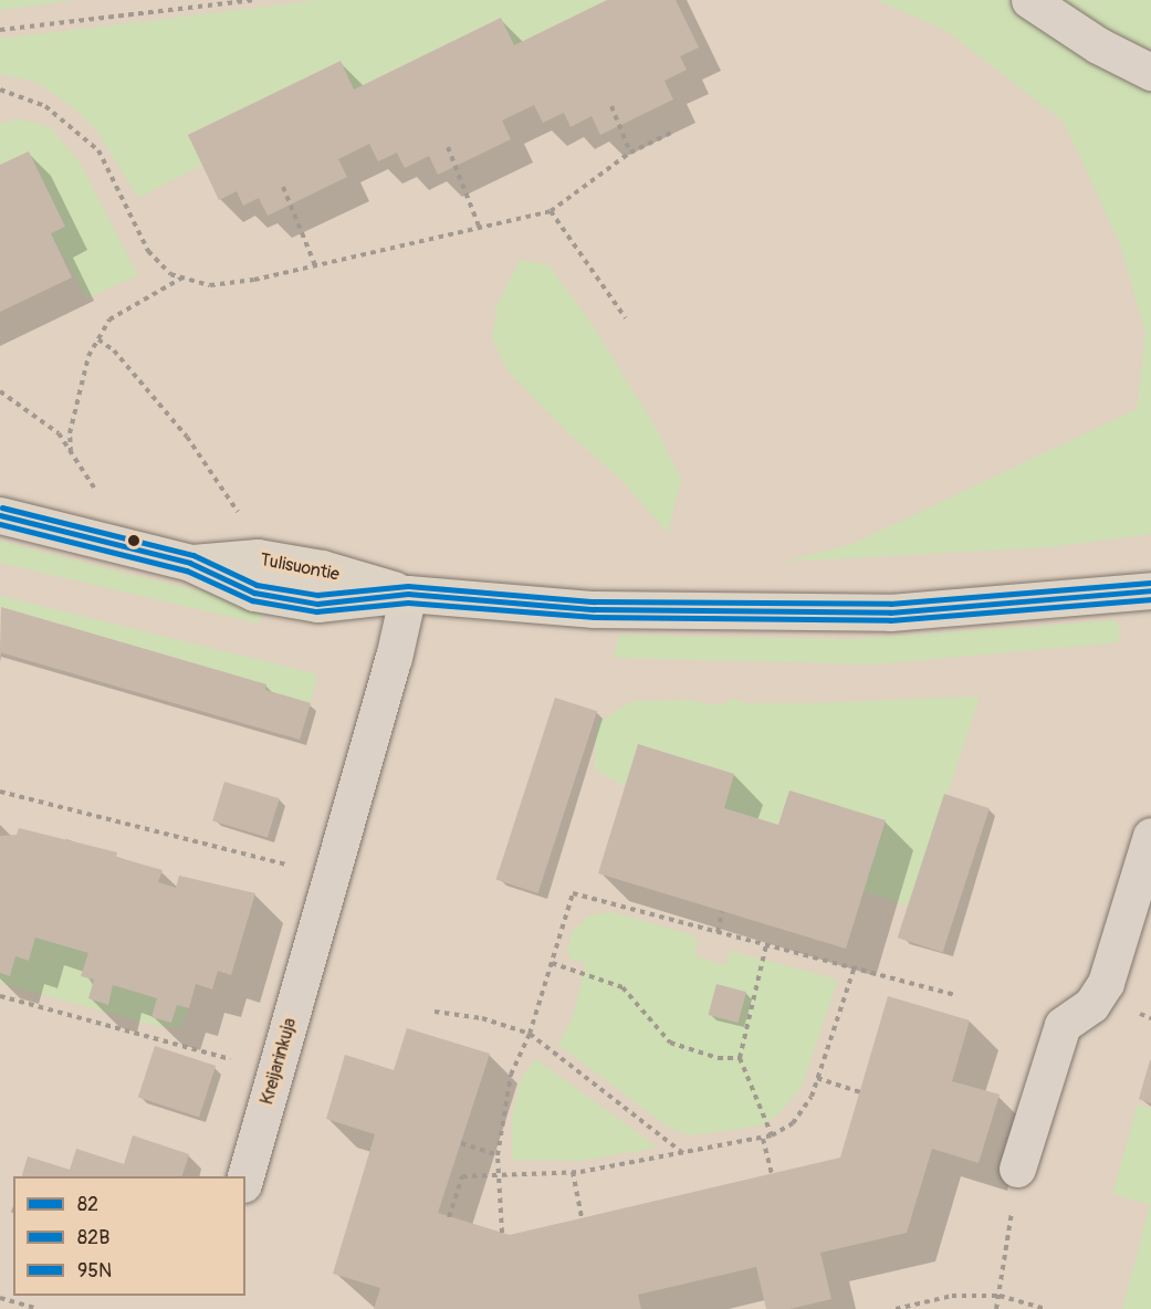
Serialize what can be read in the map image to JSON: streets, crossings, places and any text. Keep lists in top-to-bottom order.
{
  "streets": {
    "main road": ["Tulisuontie"],
    "street": ["Kreijarinkuja"]
  },
  "crossings": [
    ["Tulisuontie", "Kreijarinkuja"]
  ],
  "lines": ["transit line 95N", "transit line 82", "transit line 82B"],
  "legend": ["82", "82B", "95N"]
}
